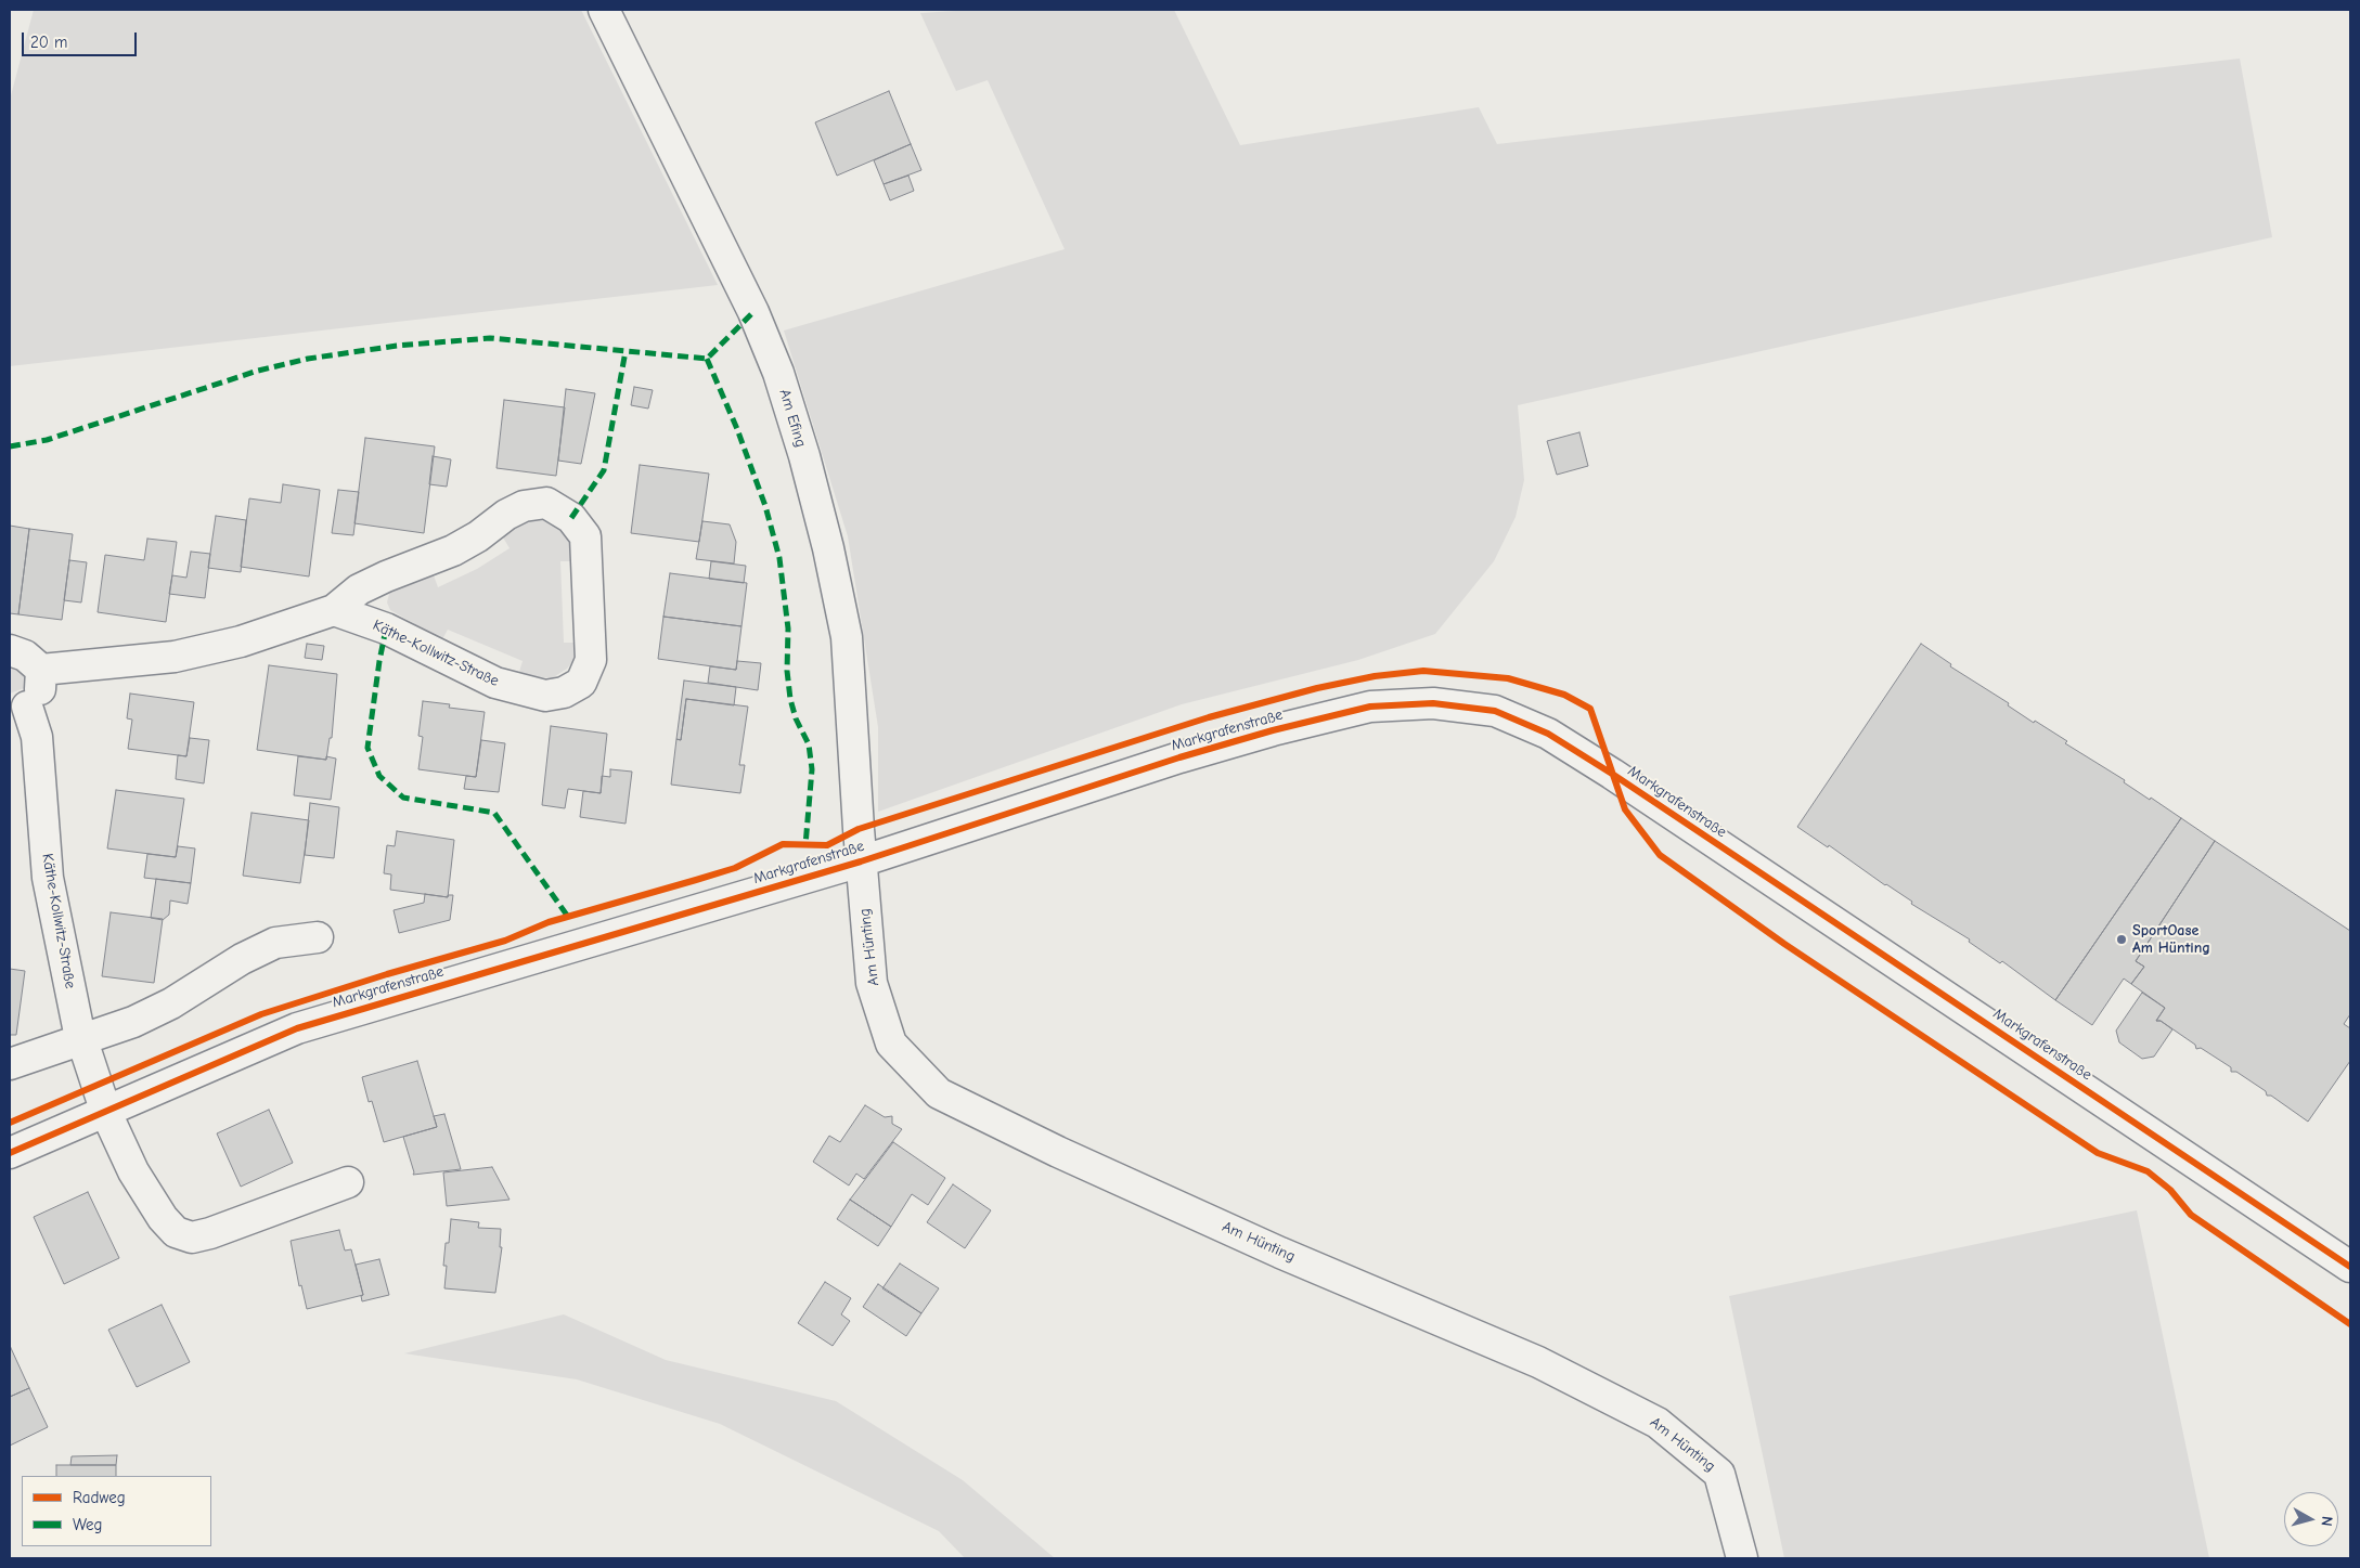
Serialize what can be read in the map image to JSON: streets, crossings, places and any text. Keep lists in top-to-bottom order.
{
  "streets": {
    "street": [
      "Am Efing",
      "Käthe-Kollwitz-Straße",
      "Markgrafenstraße",
      "Am Hünting"
    ]
  },
  "crossings": [
    ["Am Efing", "Markgrafenstraße"],
    ["Am Efing", "Am Hünting"],
    ["Käthe-Kollwitz-Straße", "Markgrafenstraße"],
    ["Markgrafenstraße", "Am Hünting"]
  ],
  "places": ["SportOase Am Hünting"],
  "legend": ["Radweg", "Weg"],
  "scale_bar": "20 m",
  "north": "right"
}
